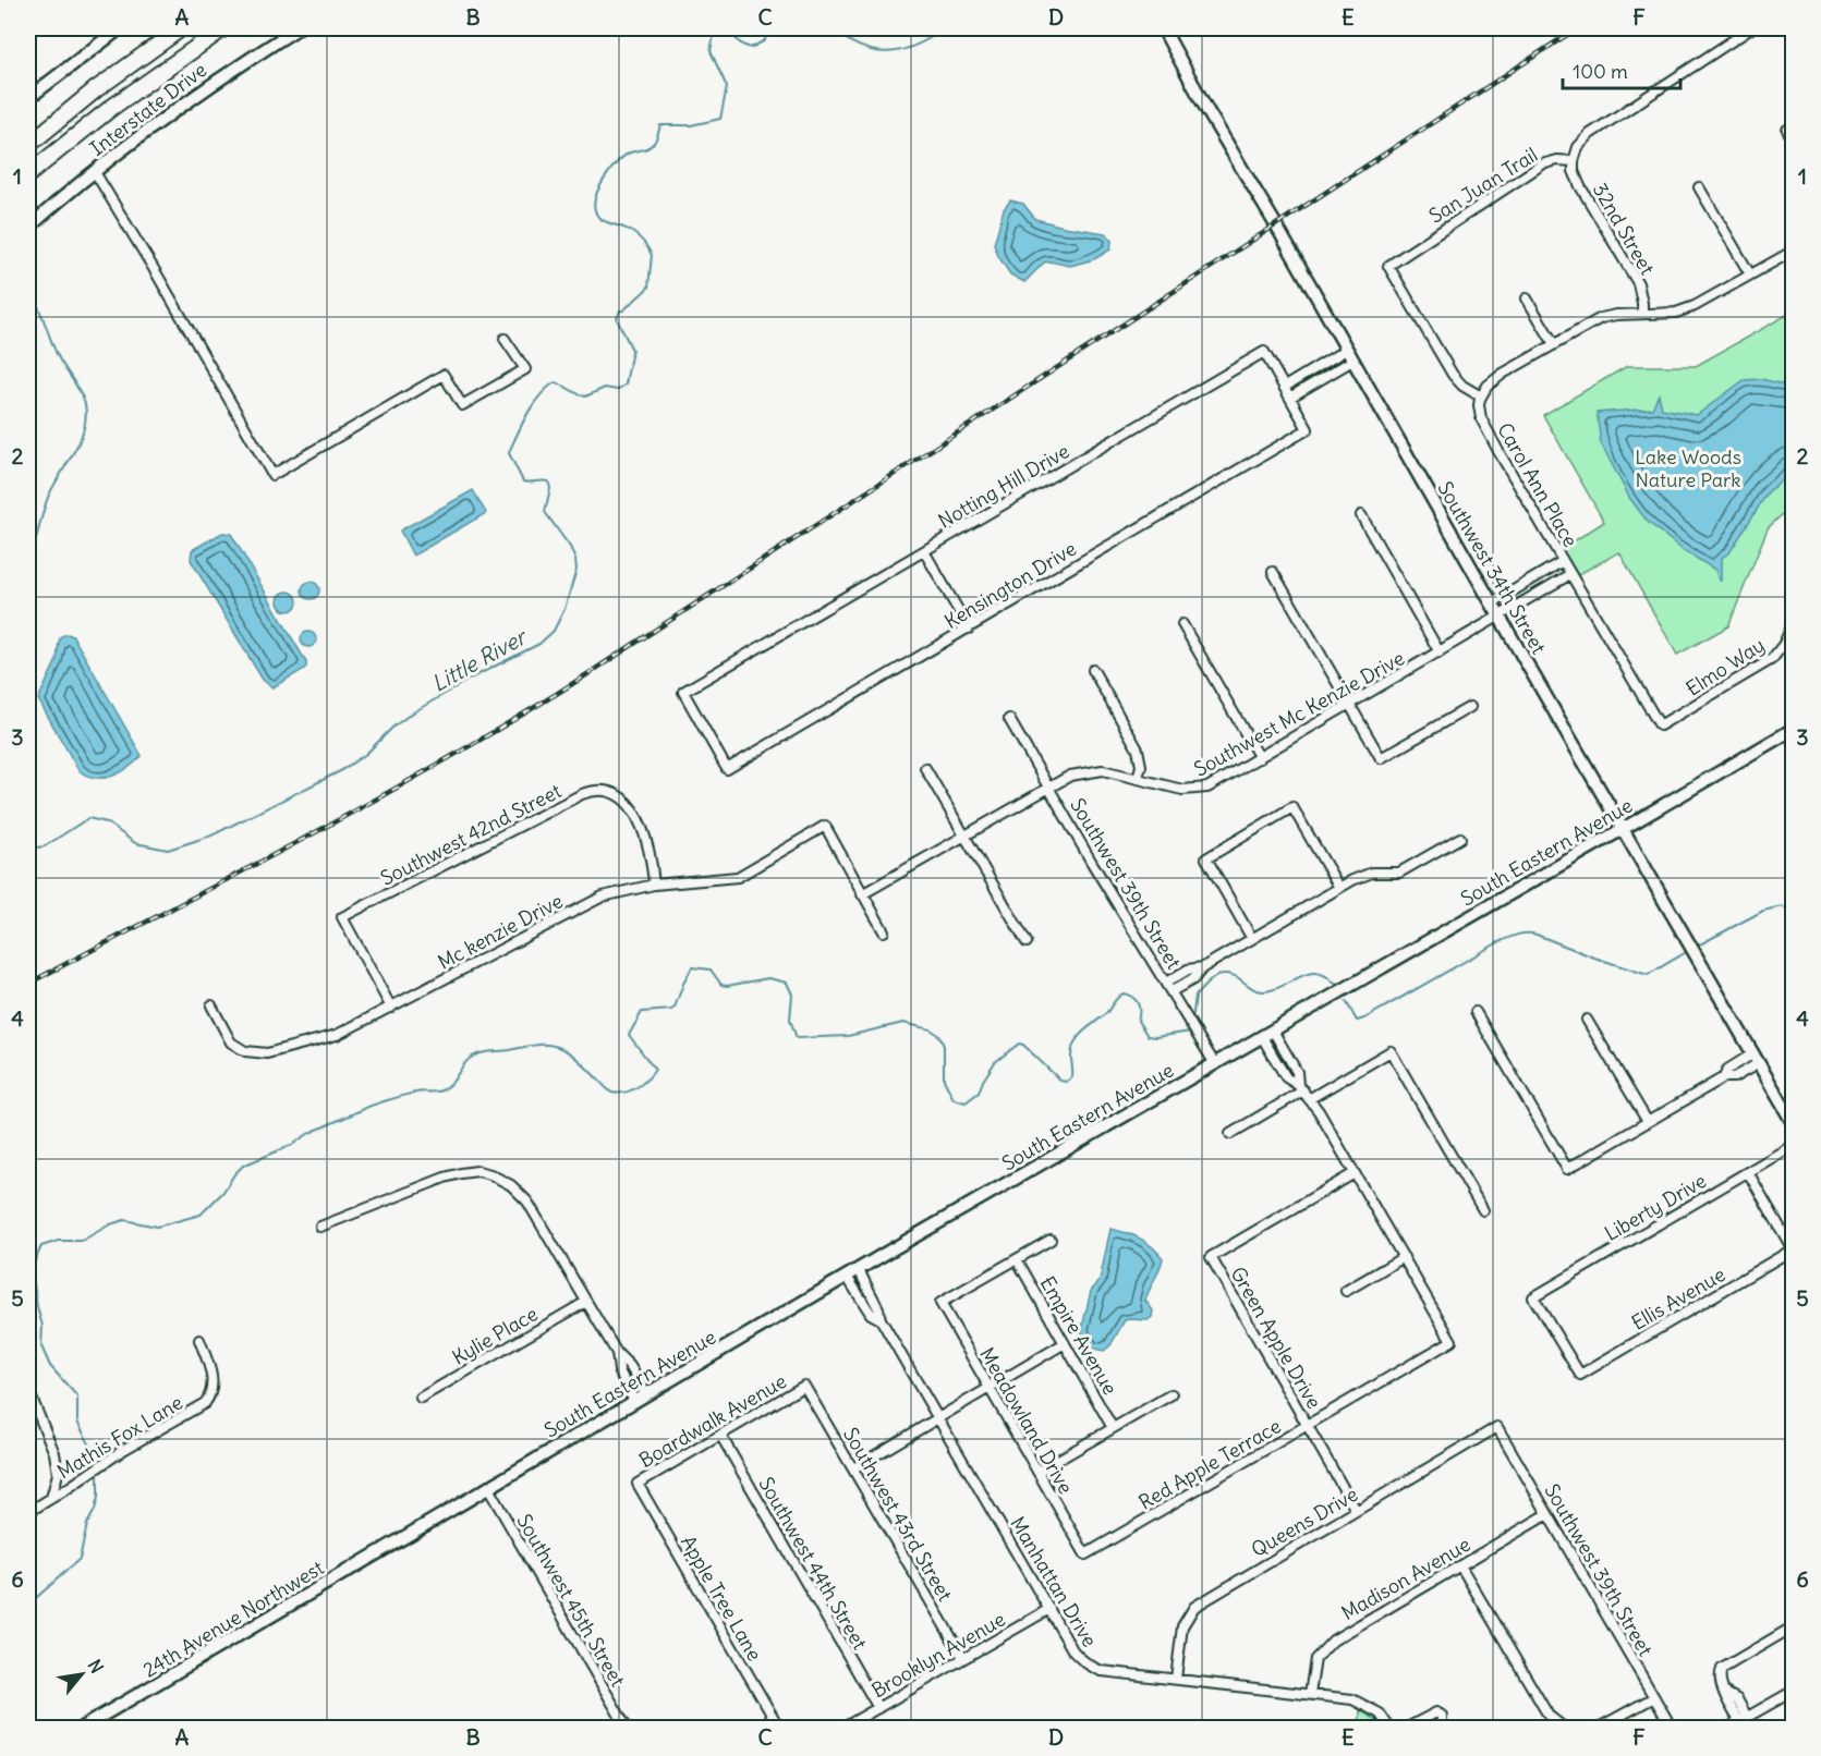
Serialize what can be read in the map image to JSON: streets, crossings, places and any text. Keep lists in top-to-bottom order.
{
  "streets": {
    "street": [
      "Interstate Drive",
      "San Juan Trail",
      "32nd Street",
      "Carol Ann Place",
      "Notting Hill Drive",
      "Southwest 34th Street",
      "Kensington Drive",
      "Elmo Way",
      "Southwest Mc Kenzie Drive",
      "Southwest 42nd Street",
      "South Eastern Avenue",
      "Southwest 39th Street",
      "Mc kenzie Drive",
      "Liberty Drive",
      "Ellis Avenue",
      "Kylie Place",
      "Empire Avenue",
      "Green Apple Drive",
      "Boardwalk Avenue",
      "Meadowland Drive",
      "Mathis Fox Lane",
      "Red Apple Terrace",
      "Southwest 43rd Street",
      "Queens Drive",
      "Southwest 44th Street",
      "Madison Avenue",
      "Manhattan Drive",
      "Apple Tree Lane",
      "Southwest 45th Street",
      "24th Avenue Northwest",
      "Brooklyn Avenue"
    ]
  },
  "crossings": [
    ["San Juan Trail", "32nd Street"],
    ["San Juan Trail", "Carol Ann Place"],
    ["Carol Ann Place", "Elmo Way"],
    ["Carol Ann Place", "Southwest Mc Kenzie Drive"],
    ["Notting Hill Drive", "Kensington Drive"],
    ["Southwest 34th Street", "Southwest Mc Kenzie Drive"],
    ["Southwest 34th Street", "South Eastern Avenue"],
    ["Southwest Mc Kenzie Drive", "Southwest 39th Street"],
    ["Southwest Mc Kenzie Drive", "Mc kenzie Drive"],
    ["Southwest 42nd Street", "Mc kenzie Drive"],
    ["South Eastern Avenue", "Southwest 39th Street"],
    ["South Eastern Avenue", "Manhattan Drive"],
    ["South Eastern Avenue", "Southwest 45th Street"],
    ["South Eastern Avenue", "24th Avenue Northwest"],
    ["Southwest 39th Street", "Queens Drive"],
    ["Southwest 39th Street", "Madison Avenue"],
    ["Liberty Drive", "Ellis Avenue"],
    ["Empire Avenue", "Meadowland Drive"],
    ["Green Apple Drive", "Red Apple Terrace"],
    ["Green Apple Drive", "Queens Drive"],
    ["Boardwalk Avenue", "Southwest 43rd Street"],
    ["Boardwalk Avenue", "Southwest 44th Street"],
    ["Boardwalk Avenue", "Apple Tree Lane"],
    ["Meadowland Drive", "Red Apple Terrace"],
    ["Southwest 43rd Street", "Brooklyn Avenue"],
    ["Queens Drive", "Manhattan Drive"],
    ["Southwest 44th Street", "Brooklyn Avenue"],
    ["Madison Avenue", "Manhattan Drive"],
    ["Manhattan Drive", "Brooklyn Avenue"]
  ],
  "water": ["Little River"],
  "parks": ["Lake Woods Nature Park"],
  "scale_bar": "100 m",
  "north": "top right",
  "grid": {
    "columns": [
      "A",
      "B",
      "C",
      "D",
      "E",
      "F"
    ],
    "rows": [
      "1",
      "2",
      "3",
      "4",
      "5",
      "6"
    ]
  }
}
